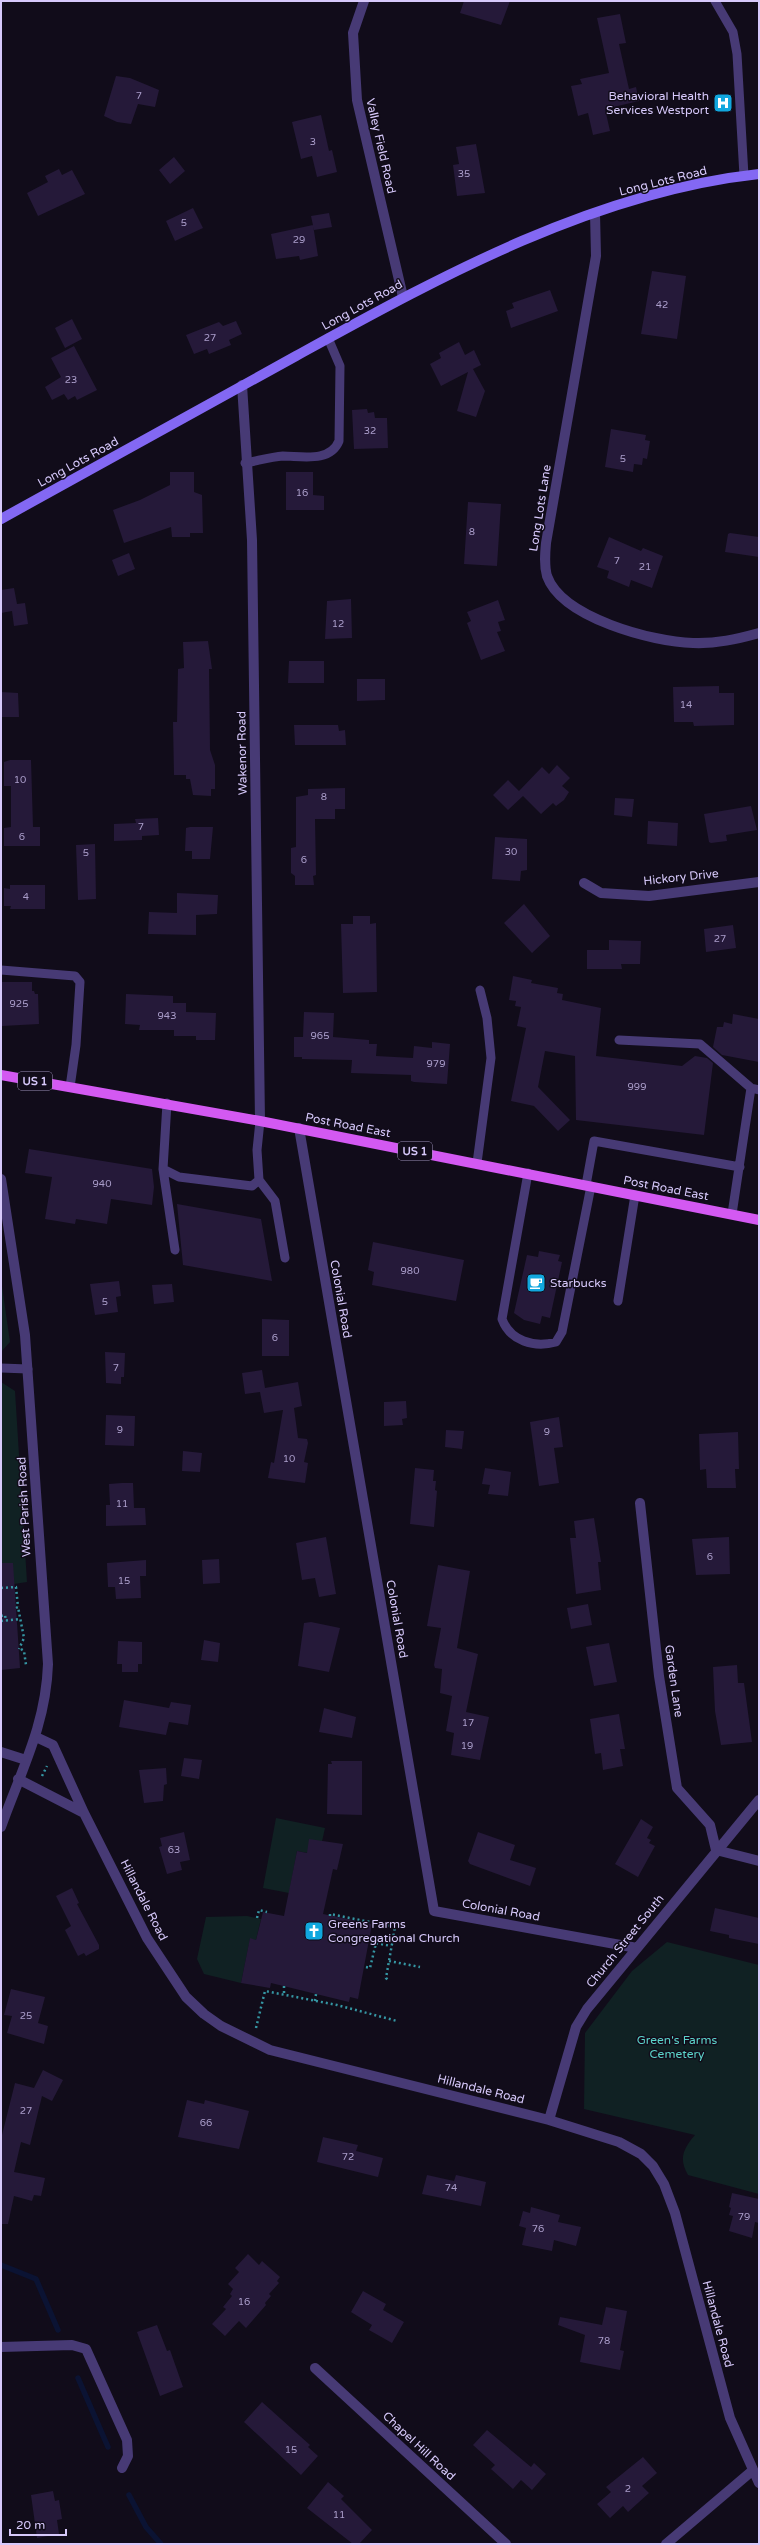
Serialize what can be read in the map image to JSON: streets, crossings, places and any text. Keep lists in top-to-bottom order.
{
  "streets": {
    "main road": ["Long Lots Road", "US 1", "Post Road East"],
    "street": [
      "Valley Field Road",
      "Long Lots Lane",
      "Wakenor Road",
      "Hickory Drive",
      "Colonial Road",
      "West Parish Road",
      "Garden Lane",
      "Hillandale Road",
      "Church Street South",
      "Chapel Hill Road"
    ]
  },
  "crossings": [
    ["Valley Field Road", "Long Lots Road"],
    ["Long Lots Road", "Long Lots Lane"],
    ["Long Lots Road", "Wakenor Road"],
    ["Wakenor Road", "Post Road East"],
    ["Post Road East", "Colonial Road"],
    ["Colonial Road", "Church Street South"],
    ["West Parish Road", "Hillandale Road"],
    ["Garden Lane", "Church Street South"],
    ["Hillandale Road", "Church Street South"]
  ],
  "parks": ["Green's Farms Cemetery"],
  "places": {
    "hospital": ["Behavioral Health Services Westport"],
    "cafe": ["Starbucks"],
    "church": ["Greens Farms Congregational Church"]
  },
  "house_numbers": [
    "7",
    "3",
    "35",
    "5",
    "29",
    "42",
    "27",
    "23",
    "32",
    "5",
    "16",
    "8",
    "7",
    "21",
    "12",
    "14",
    "10",
    "8",
    "7",
    "6",
    "30",
    "5",
    "6",
    "4",
    "27",
    "925",
    "943",
    "965",
    "979",
    "999",
    "940",
    "980",
    "5",
    "6",
    "7",
    "9",
    "9",
    "10",
    "11",
    "6",
    "15",
    "17",
    "19",
    "63",
    "25",
    "27",
    "66",
    "72",
    "74",
    "79",
    "76",
    "16",
    "78",
    "15",
    "2",
    "11"
  ],
  "scale_bar": "20 m"
}
